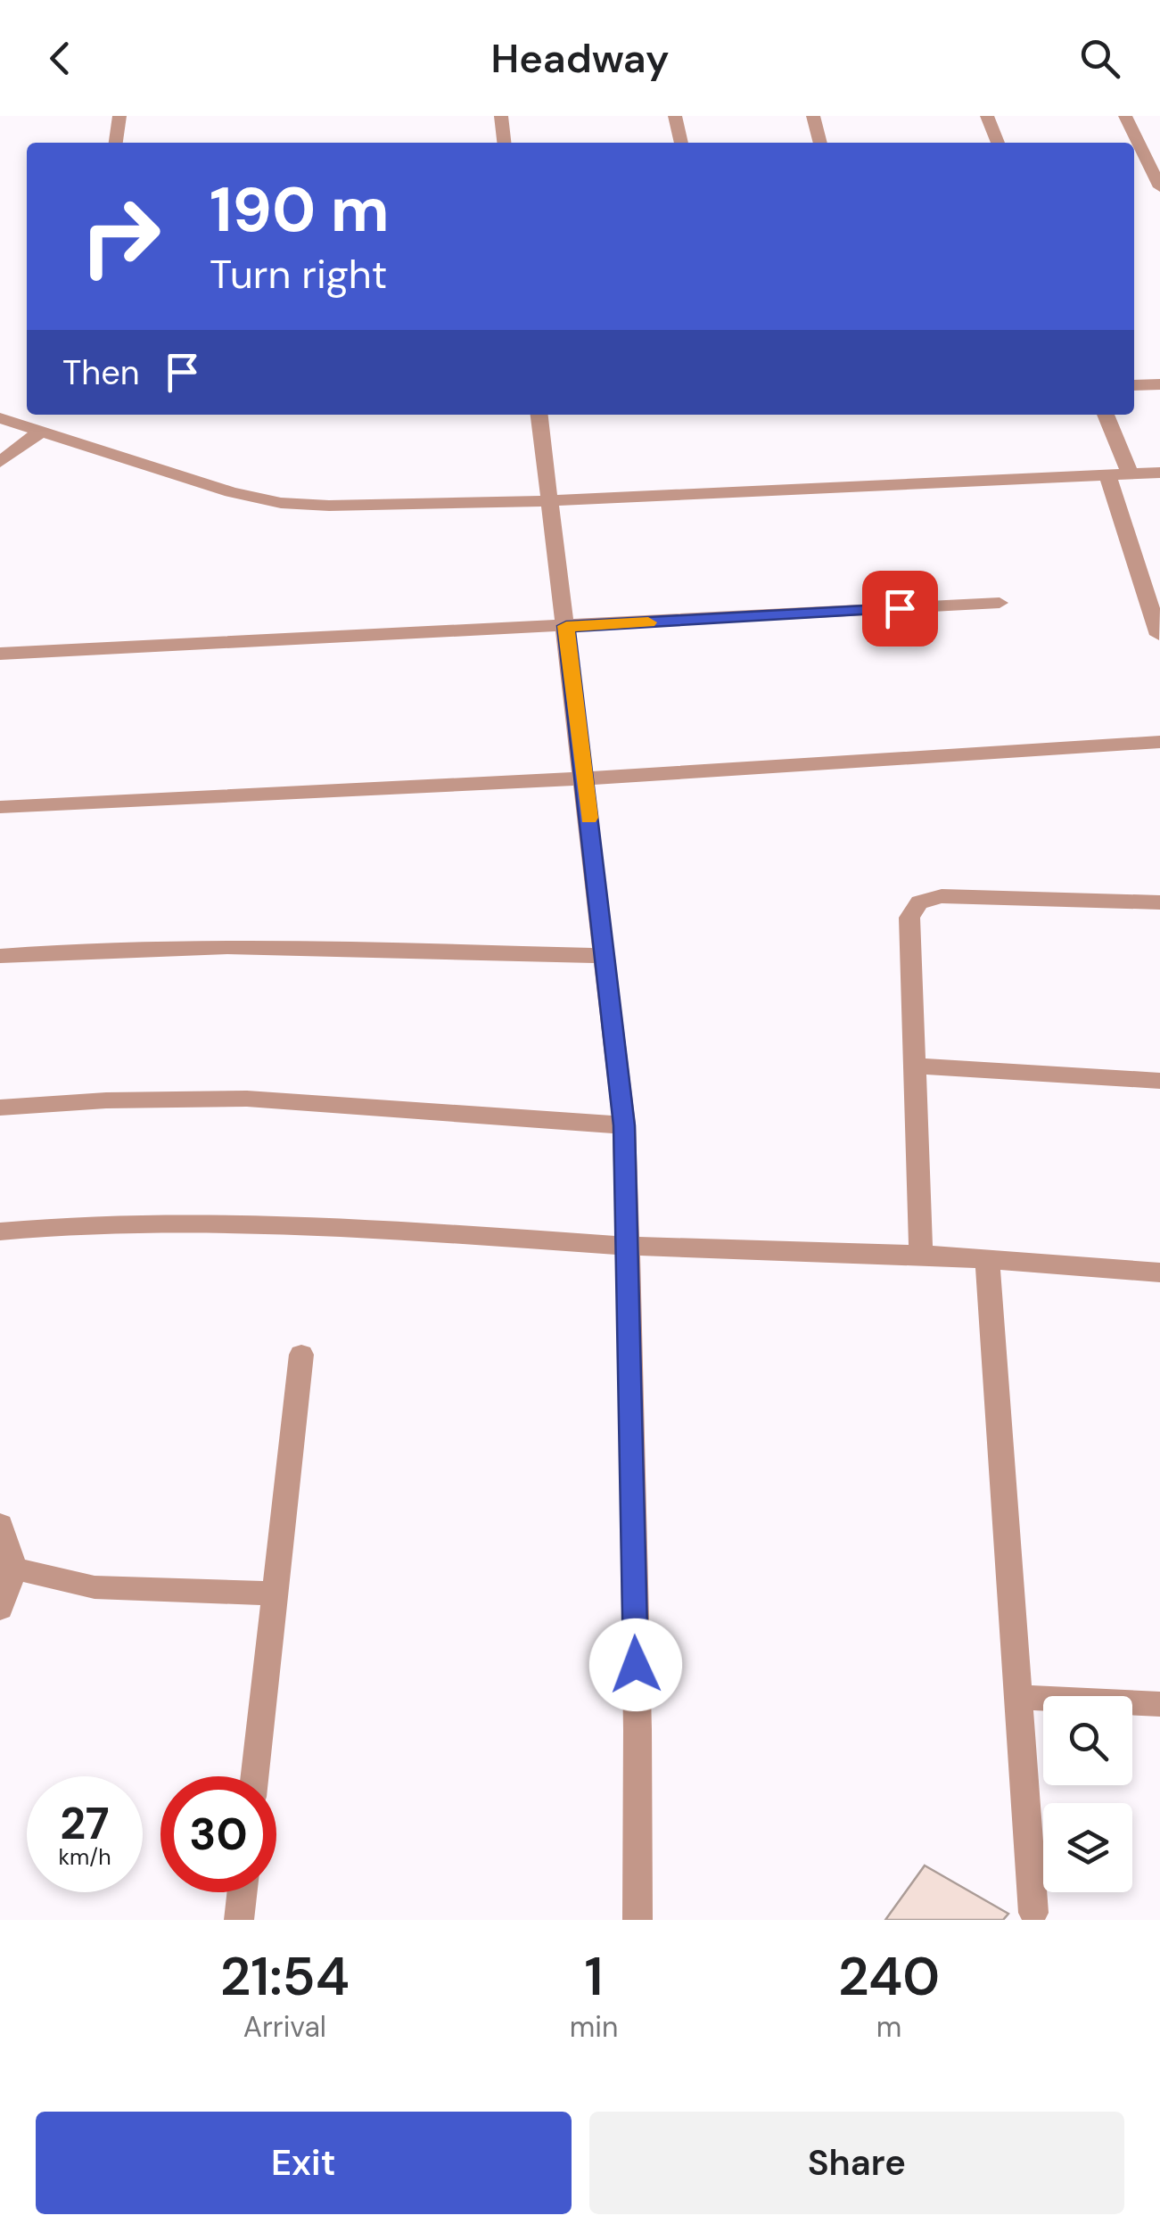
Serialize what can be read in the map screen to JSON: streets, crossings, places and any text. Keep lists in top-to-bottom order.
{
  "page": {
    "header": "Headway",
    "turn": ["190 m", "Turn right"],
    "then": "Then",
    "speed": "27 km/h",
    "limit": "30",
    "eta": [
      "21:54",
      "Arrival",
      "1",
      "min",
      "240",
      "m"
    ],
    "buttons": ["Exit", "Share"]
  }
}
